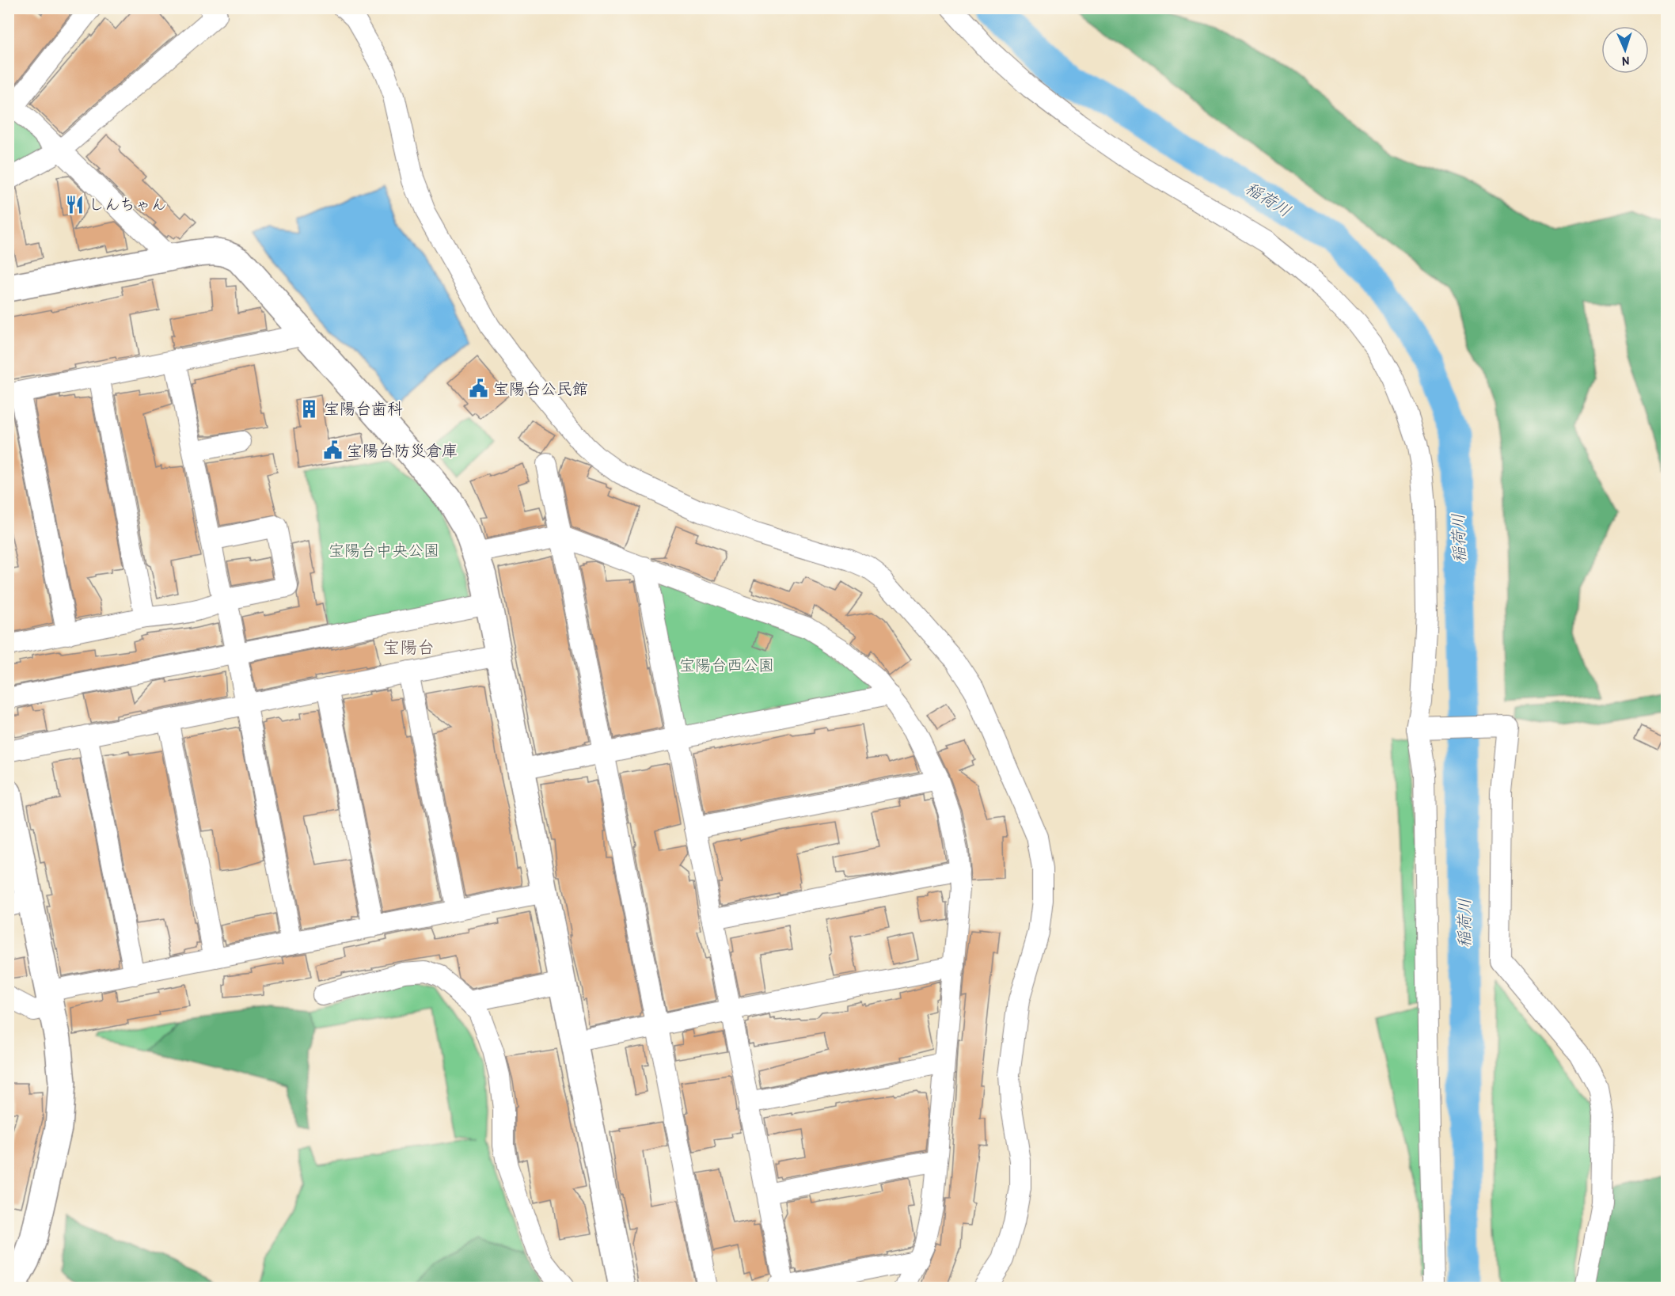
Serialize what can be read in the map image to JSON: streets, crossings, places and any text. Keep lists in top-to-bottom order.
{
  "districts": ["宝陽台"],
  "water": ["稲荷川"],
  "parks": ["宝陽台中央公園", "宝陽台西公園"],
  "places": {
    "restaurant": ["しんちゃん"],
    "public building": ["宝陽台公民館", "宝陽台防災倉庫"],
    "building": ["宝陽台歯科"]
  },
  "north": "bottom"
}
